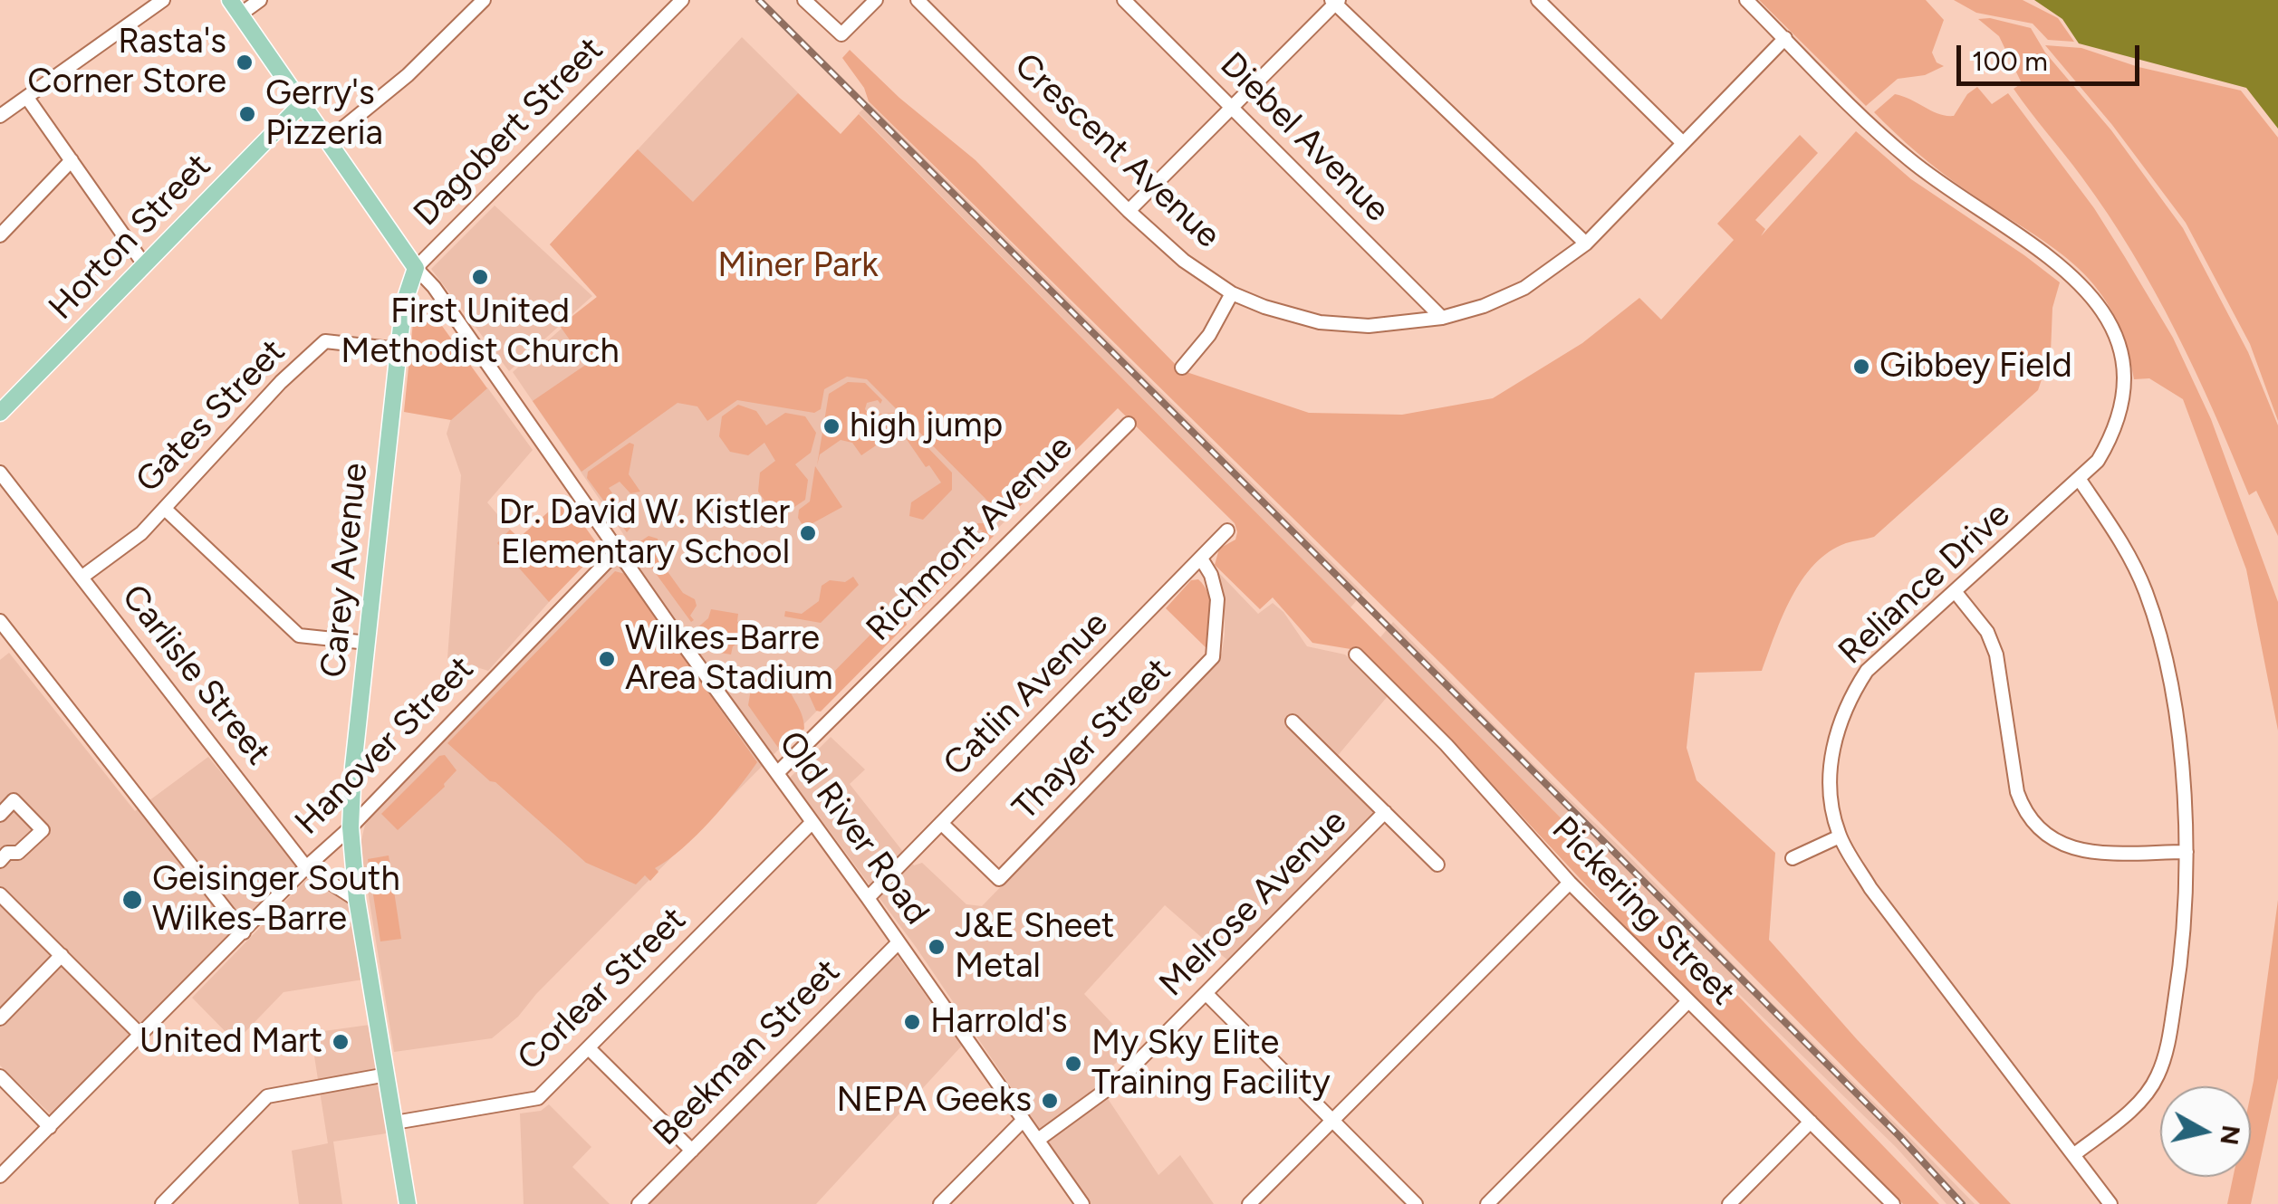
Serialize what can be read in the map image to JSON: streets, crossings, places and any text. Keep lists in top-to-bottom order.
{
  "streets": {
    "main road": ["Horton Street", "Carey Avenue"],
    "street": [
      "Dagobert Street",
      "Diebel Avenue",
      "Crescent Avenue",
      "Gates Street",
      "Richmont Avenue",
      "Reliance Drive",
      "Carlisle Street",
      "Catlin Avenue",
      "Thayer Street",
      "Hanover Street",
      "Old River Road",
      "Melrose Avenue",
      "Pickering Street",
      "Corlear Street",
      "Beekman Street"
    ]
  },
  "crossings": [
    ["Dagobert Street", "Carey Avenue"],
    ["Dagobert Street", "Old River Road"],
    ["Diebel Avenue", "Crescent Avenue"],
    ["Crescent Avenue", "Reliance Drive"],
    ["Gates Street", "Carey Avenue"],
    ["Gates Street", "Carlisle Street"],
    ["Richmont Avenue", "Old River Road"],
    ["Carey Avenue", "Carlisle Street"],
    ["Carey Avenue", "Hanover Street"],
    ["Carey Avenue", "Old River Road"],
    ["Carey Avenue", "Corlear Street"],
    ["Carlisle Street", "Hanover Street"],
    ["Catlin Avenue", "Thayer Street"],
    ["Catlin Avenue", "Old River Road"],
    ["Hanover Street", "Old River Road"],
    ["Old River Road", "Melrose Avenue"],
    ["Old River Road", "Corlear Street"],
    ["Old River Road", "Beekman Street"]
  ],
  "parks": ["Miner Park"],
  "places": [
    "Rasta's Corner Store",
    "Gerry's Pizzeria",
    "First United Methodist Church",
    "Gibbey Field",
    "high jump",
    "Dr. David W. Kistler Elementary School",
    "Wilkes-Barre Area Stadium",
    "Geisinger South Wilkes-Barre",
    "J&E Sheet Metal",
    "Harrold's",
    "United Mart",
    "My Sky Elite Training Facility",
    "NEPA Geeks"
  ],
  "scale_bar": "100 m",
  "north": "right"
}
